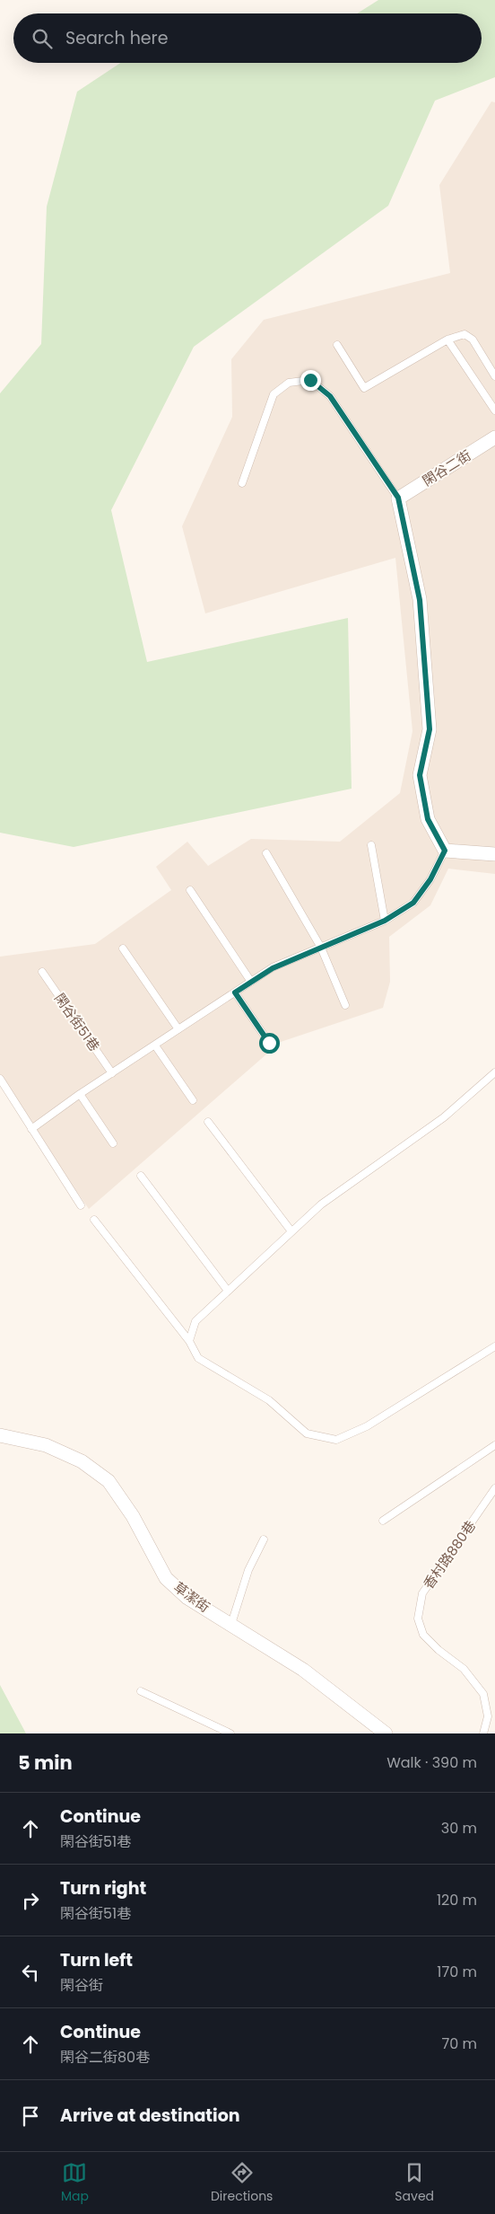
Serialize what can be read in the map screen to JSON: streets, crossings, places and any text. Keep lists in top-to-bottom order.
{
  "streets": {
    "street": ["閑谷二街", "草潔街"],
    "lane": ["閑谷街51巷", "香村路880巷"]
  },
  "page": {
    "search": "Search here",
    "heading": ["5 min", "Walk · 390 m"],
    "list": [
      ["Continue", "閑谷街51巷", "30 m"],
      ["Turn right", "閑谷街51巷", "120 m"],
      ["Turn left", "閑谷街", "170 m"],
      ["Continue", "閑谷二街80巷", "70 m"],
      "Arrive at destination"
    ],
    "nav": ["Map", "Directions", "Saved"]
  }
}
